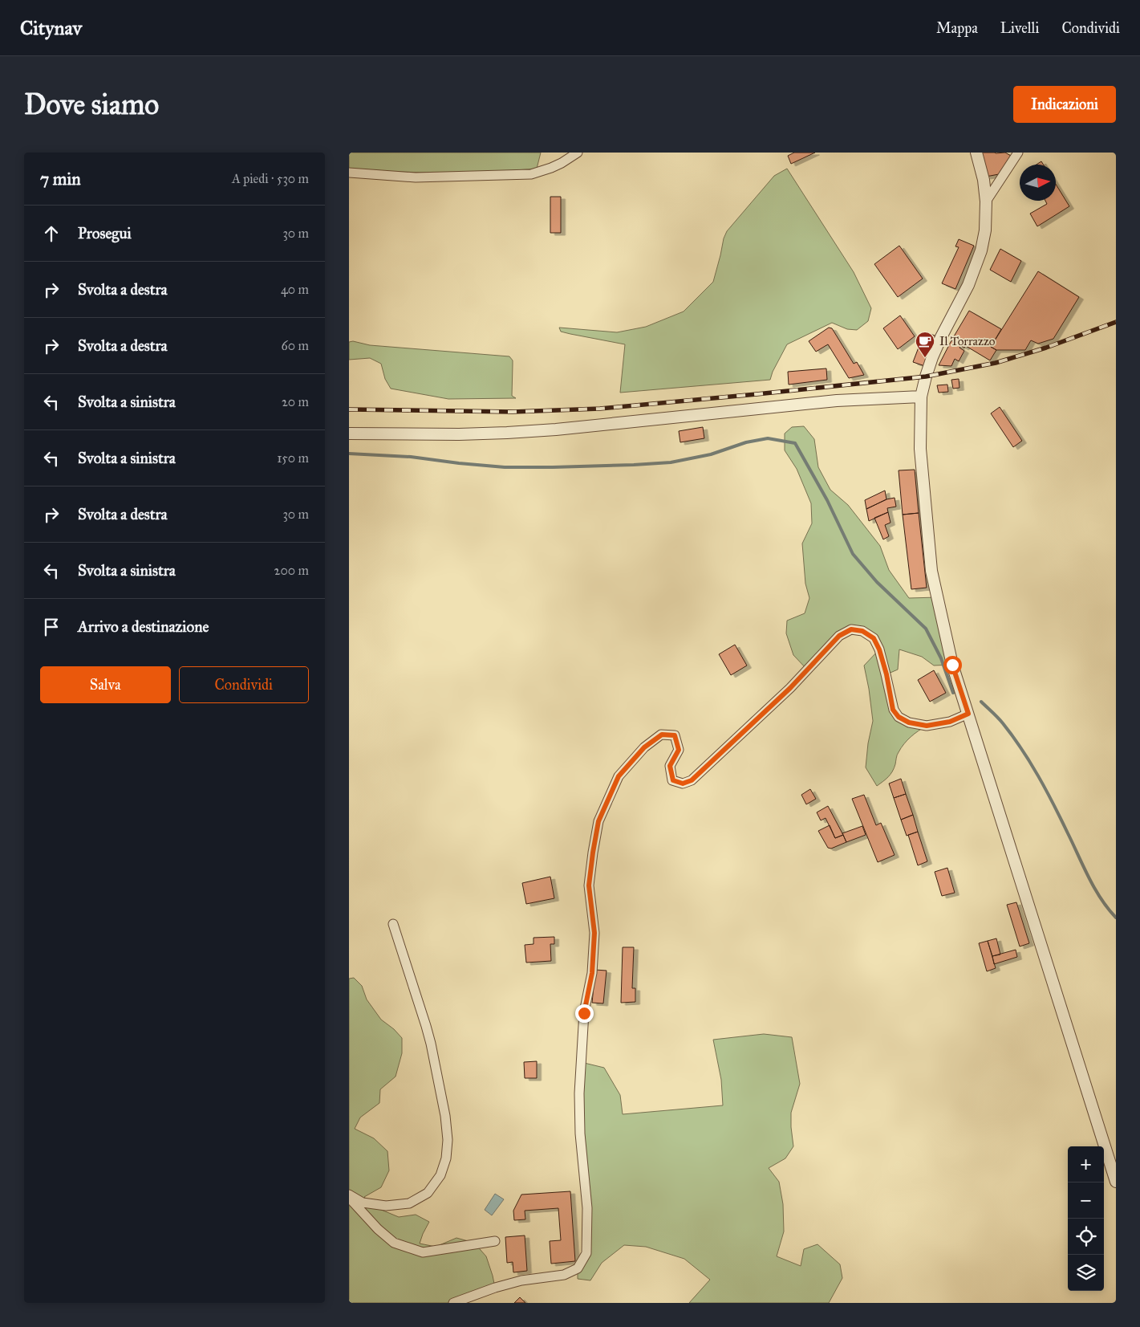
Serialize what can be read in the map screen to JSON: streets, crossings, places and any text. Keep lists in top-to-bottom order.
{
  "places": {
    "cafe": ["Il Torrazzo"]
  },
  "north": "right",
  "page": {
    "header": "Citynav",
    "nav": ["Mappa", "Livelli", "Condividi"],
    "buttons": [
      "Indicazioni",
      ["Salva", "Condividi"]
    ],
    "title": "Dove siamo",
    "heading": ["7 min", "A piedi · 530 m"],
    "list": [
      ["Prosegui", "30 m"],
      ["Svolta a destra", "40 m"],
      ["Svolta a destra", "60 m"],
      ["Svolta a sinistra", "20 m"],
      ["Svolta a sinistra", "150 m"],
      ["Svolta a destra", "30 m"],
      ["Svolta a sinistra", "200 m"],
      "Arrivo a destinazione"
    ],
    "map_buttons": ["+", "−"]
  }
}
